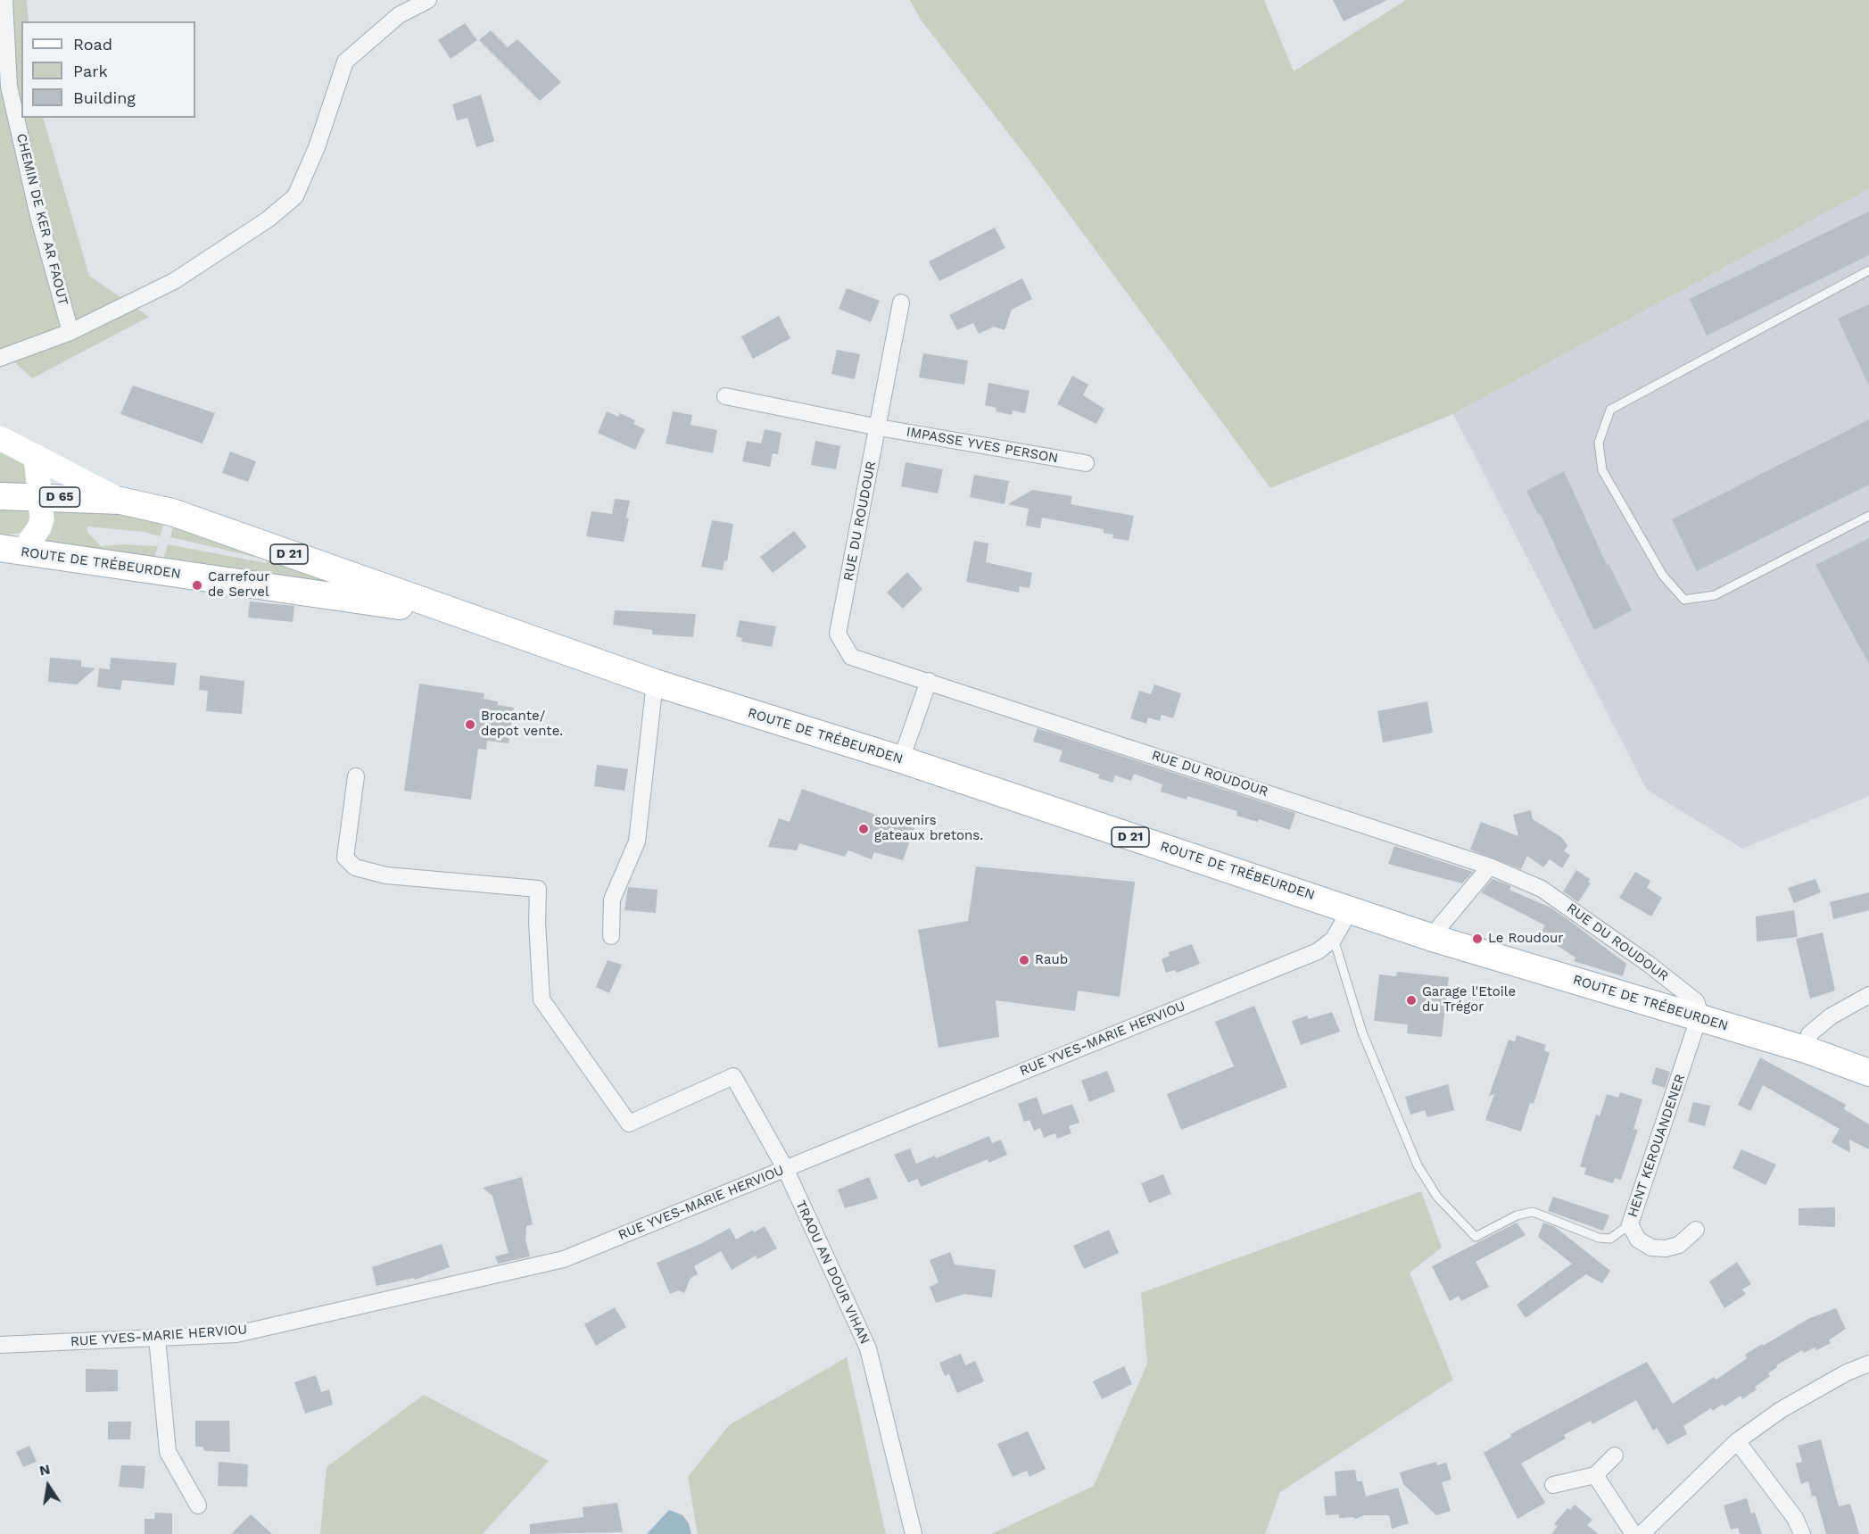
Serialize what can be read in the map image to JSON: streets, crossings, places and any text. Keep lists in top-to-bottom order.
{
  "streets": {
    "main road": ["D 65", "D 21", "ROUTE DE TRÉBEURDEN"],
    "street": [
      "CHEMIN DE KER AR FAOUT",
      "IMPASSE YVES PERSON",
      "RUE DU ROUDOUR",
      "RUE YVES-MARIE HERVIOU",
      "HENT KEROUANDENER",
      "TRAOU AN DOUR VIHAN"
    ]
  },
  "crossings": [
    ["IMPASSE YVES PERSON", "RUE DU ROUDOUR"],
    ["RUE DU ROUDOUR", "ROUTE DE TRÉBEURDEN"],
    ["RUE DU ROUDOUR", "HENT KEROUANDENER"],
    ["D 21", "ROUTE DE TRÉBEURDEN"],
    ["ROUTE DE TRÉBEURDEN", "RUE YVES-MARIE HERVIOU"],
    ["ROUTE DE TRÉBEURDEN", "HENT KEROUANDENER"],
    ["RUE YVES-MARIE HERVIOU", "TRAOU AN DOUR VIHAN"]
  ],
  "places": [
    "Carrefour de Servel",
    "Brocante/ depot vente.",
    "souvenirs gateaux bretons.",
    "Le Roudour",
    "Raub",
    "Garage l'Etoile du Trégor"
  ],
  "legend": ["Road", "Park", "Building"],
  "north": "top"
}
